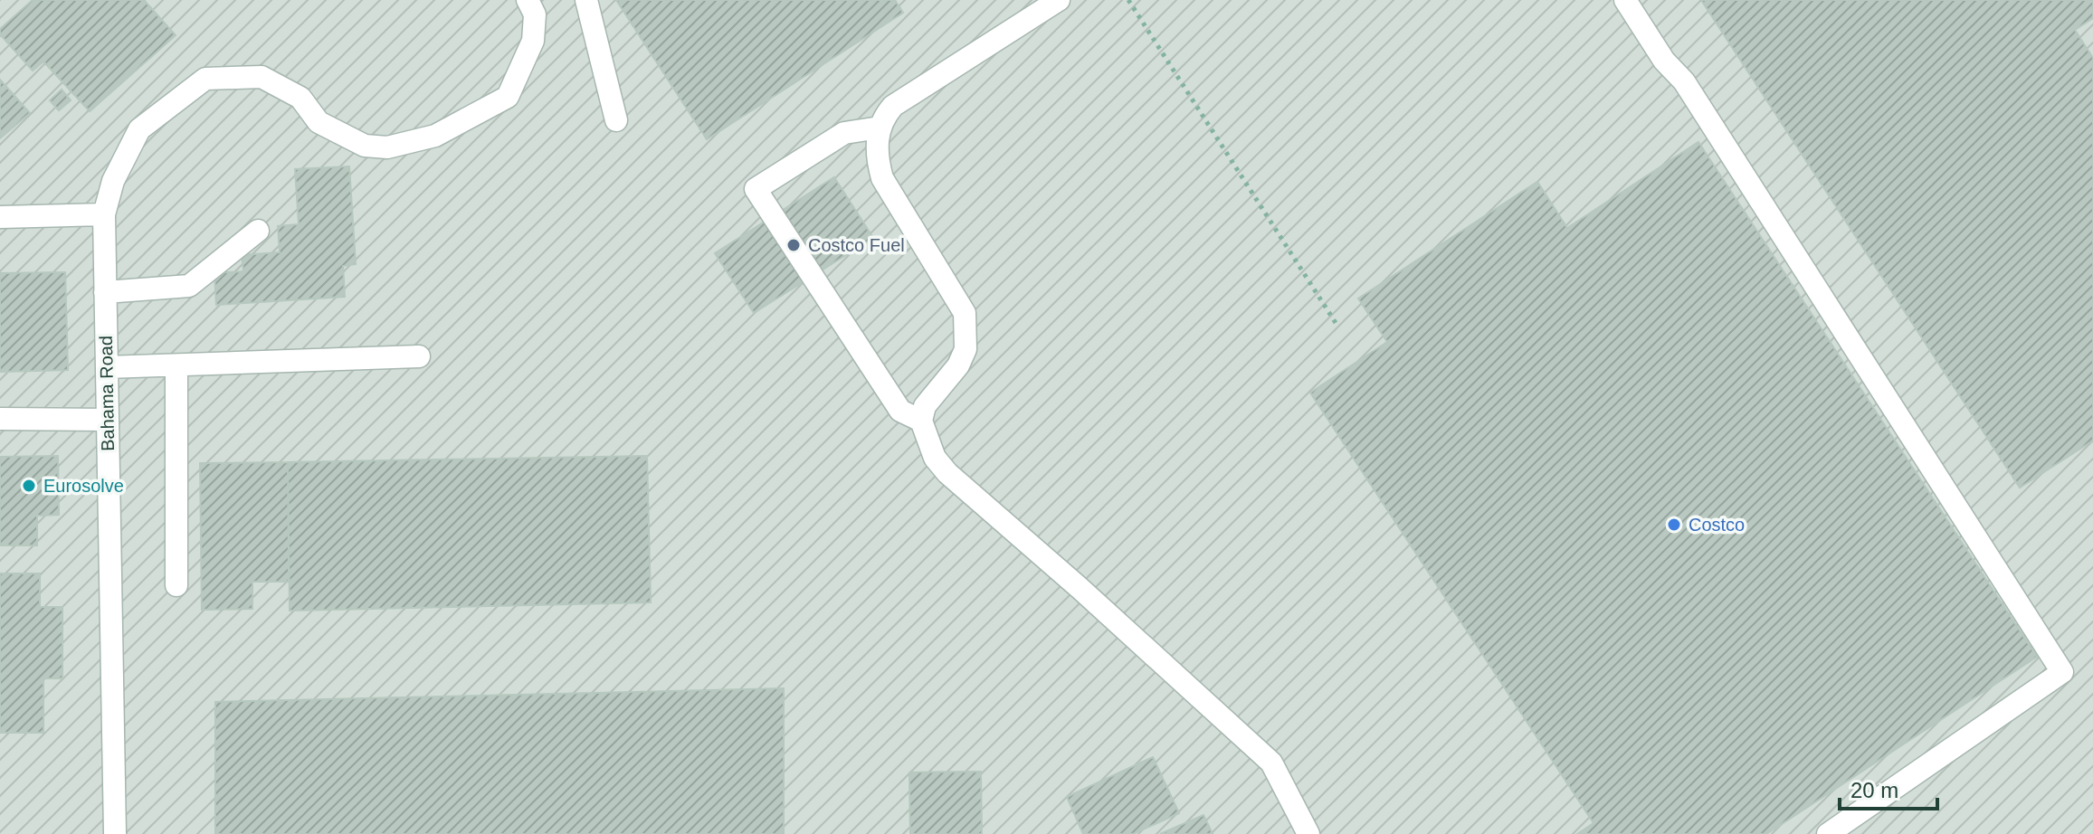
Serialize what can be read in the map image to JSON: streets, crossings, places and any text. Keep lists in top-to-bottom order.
{
  "streets": {
    "street": ["Bahama Road"]
  },
  "places": ["Costco Fuel", "Eurosolve", "Costco"],
  "scale_bar": "20 m"
}
